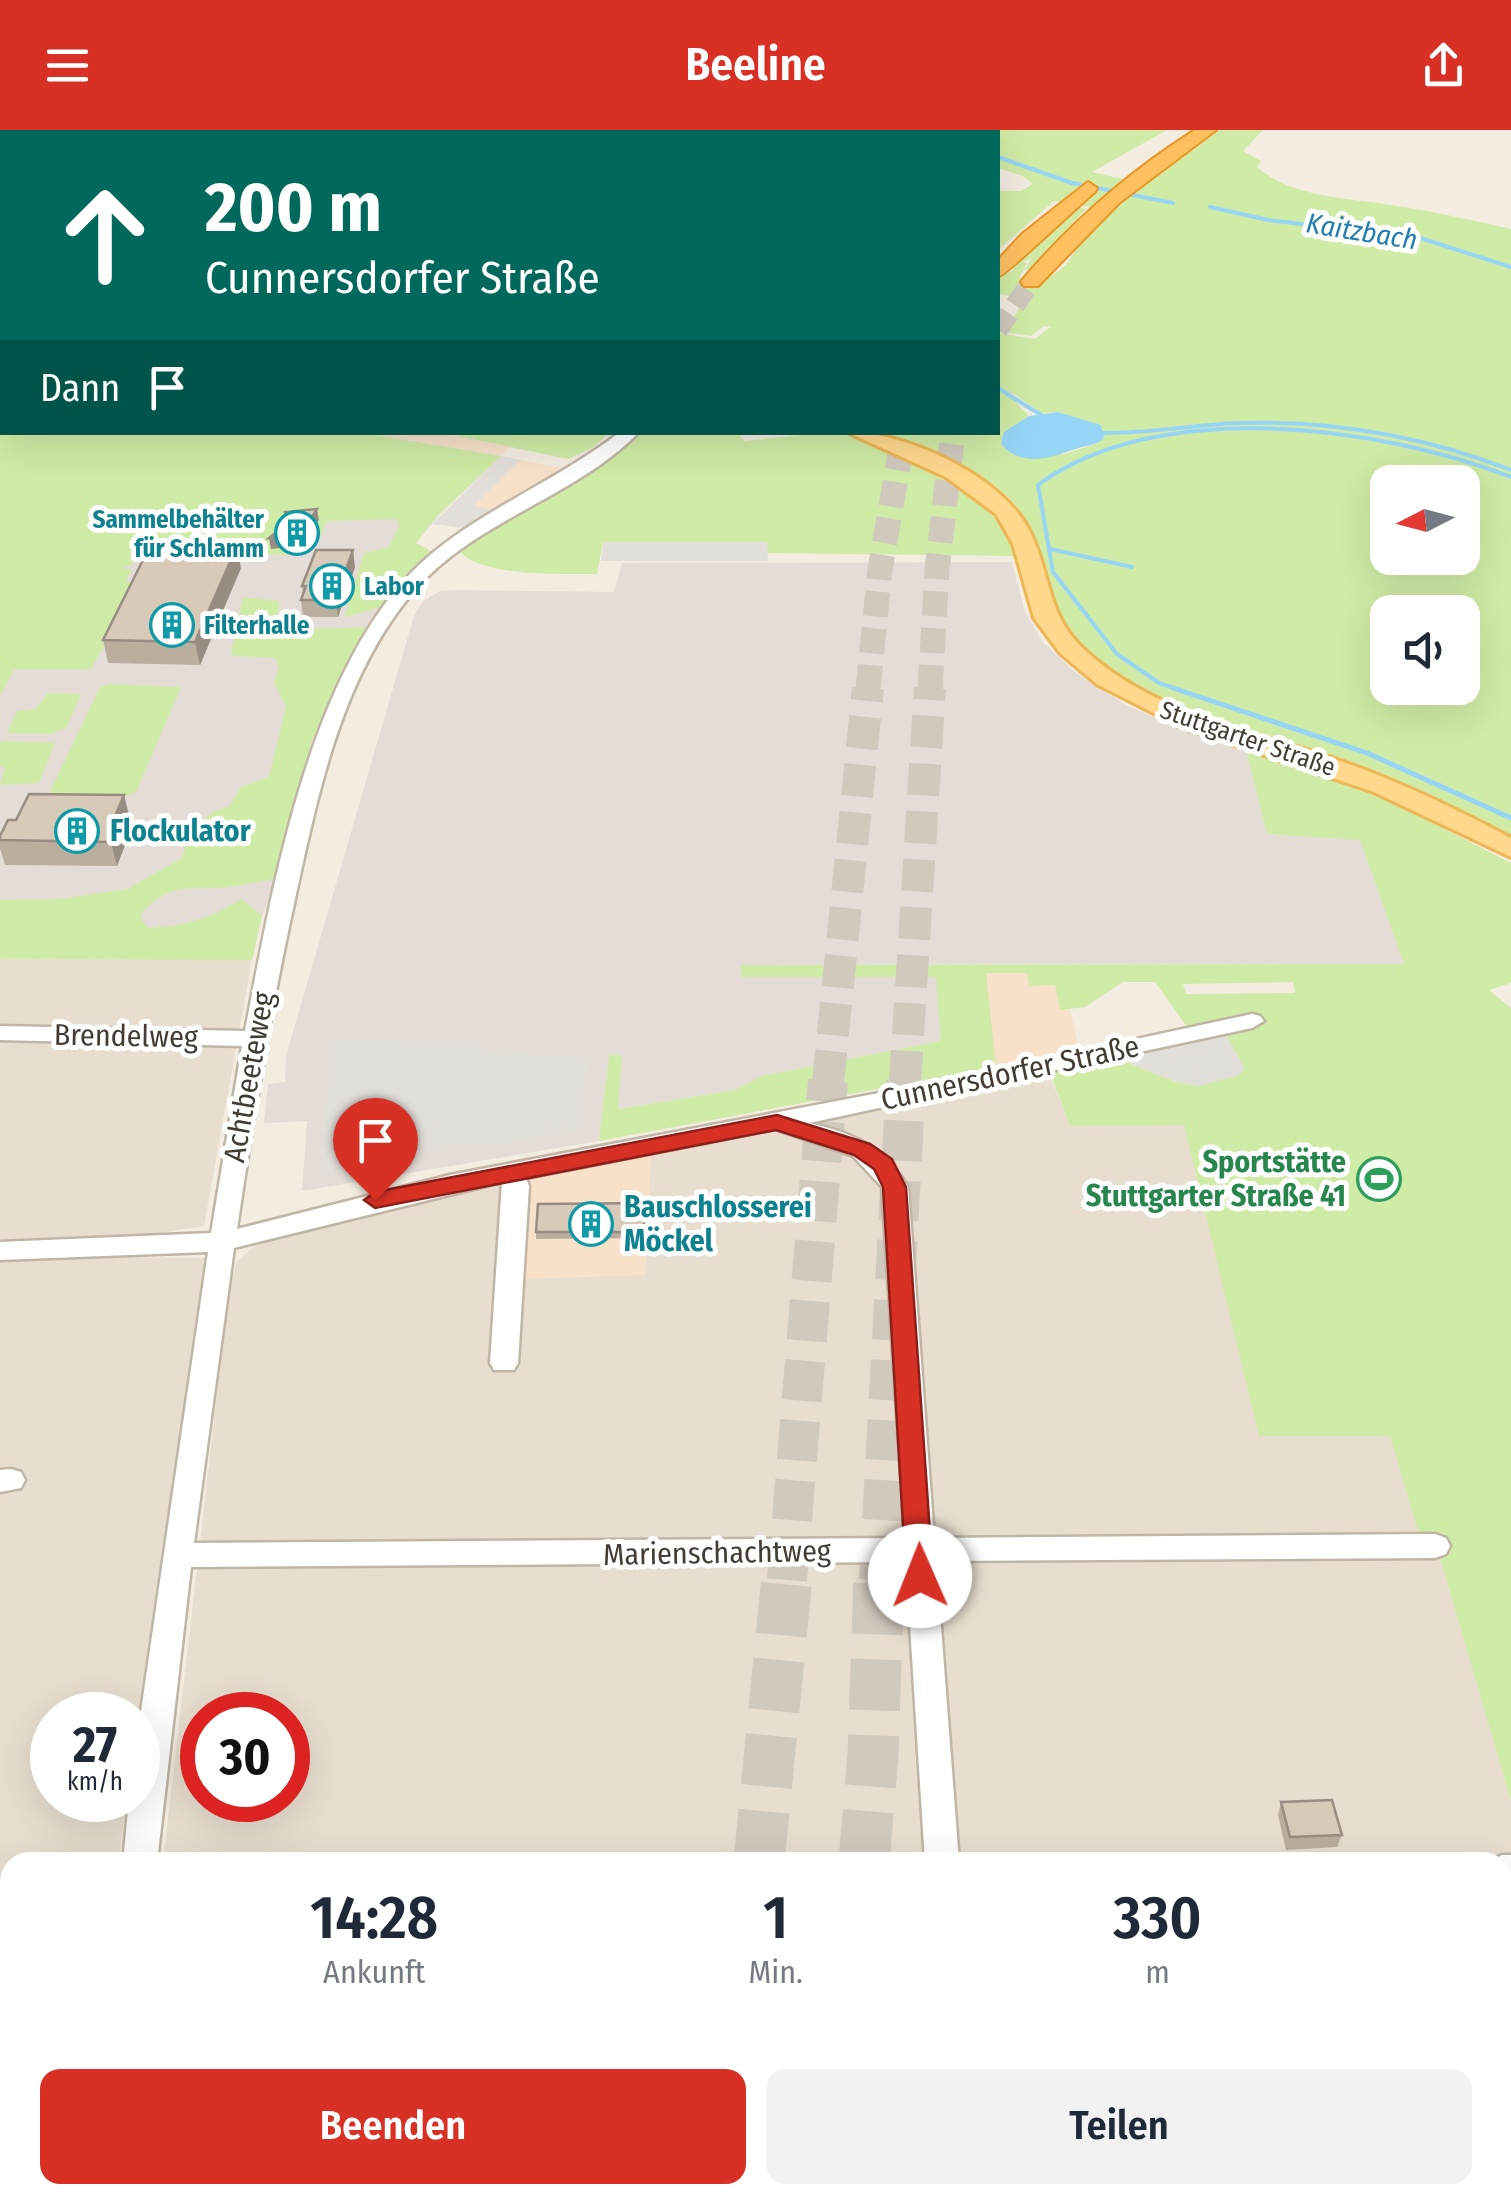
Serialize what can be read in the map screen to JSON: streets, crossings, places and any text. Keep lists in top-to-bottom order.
{
  "streets": {
    "main road": ["Stuttgarter Straße"],
    "street": [
      "Brendelweg",
      "Cunnersdorfer Straße",
      "Achtbeeteweg",
      "Marienschachtweg"
    ]
  },
  "crossings": [
    ["Brendelweg", "Achtbeeteweg"],
    ["Cunnersdorfer Straße", "Achtbeeteweg"],
    ["Achtbeeteweg", "Marienschachtweg"]
  ],
  "water": ["Kaitzbach"],
  "places": {
    "building": [
      "Sammelbehälter für Schlamm",
      "Labor",
      "Filterhalle",
      "Flockulator",
      "Bauschlosserei Möckel"
    ],
    "sports": ["Sportstätte Stuttgarter Straße 41"]
  },
  "north": "left",
  "page": {
    "header": "Beeline",
    "turn": ["200 m", "Cunnersdorfer Straße"],
    "then": "Dann",
    "speed": "27 km/h",
    "limit": "30",
    "eta": [
      "14:28",
      "Ankunft",
      "1",
      "Min.",
      "330",
      "m"
    ],
    "buttons": ["Beenden", "Teilen"]
  }
}
